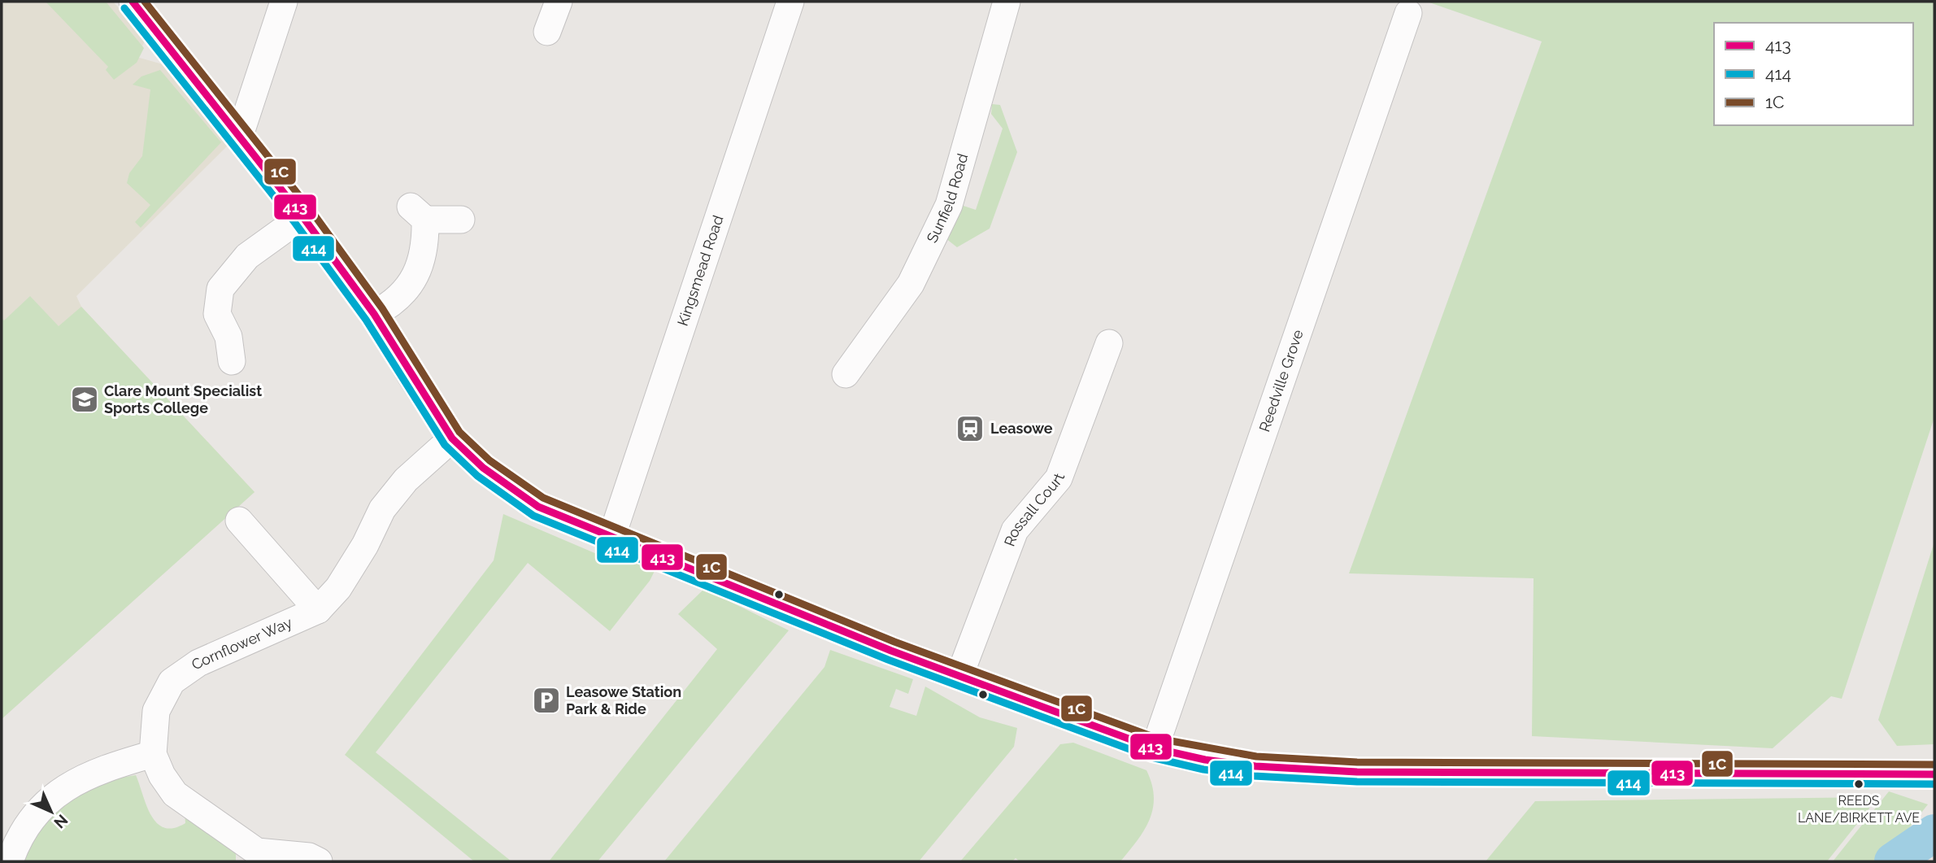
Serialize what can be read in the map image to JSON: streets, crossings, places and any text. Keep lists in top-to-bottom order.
{
  "streets": {
    "street": [
      "Sunfield Road",
      "Kingsmead Road",
      "Reedville Grove",
      "Rossall Court",
      "Cornflower Way"
    ]
  },
  "places": {
    "school or university": ["Clare Mount Specialist Sports College"],
    "station": ["Leasowe"],
    "parking": ["Leasowe Station Park & Ride"],
    "other": ["REEDS LANE/BIRKETT AVE"]
  },
  "lines": ["transit line 413", "transit line 1C", "transit line 414"],
  "legend": ["413", "414", "1C"],
  "north": "bottom right"
}
